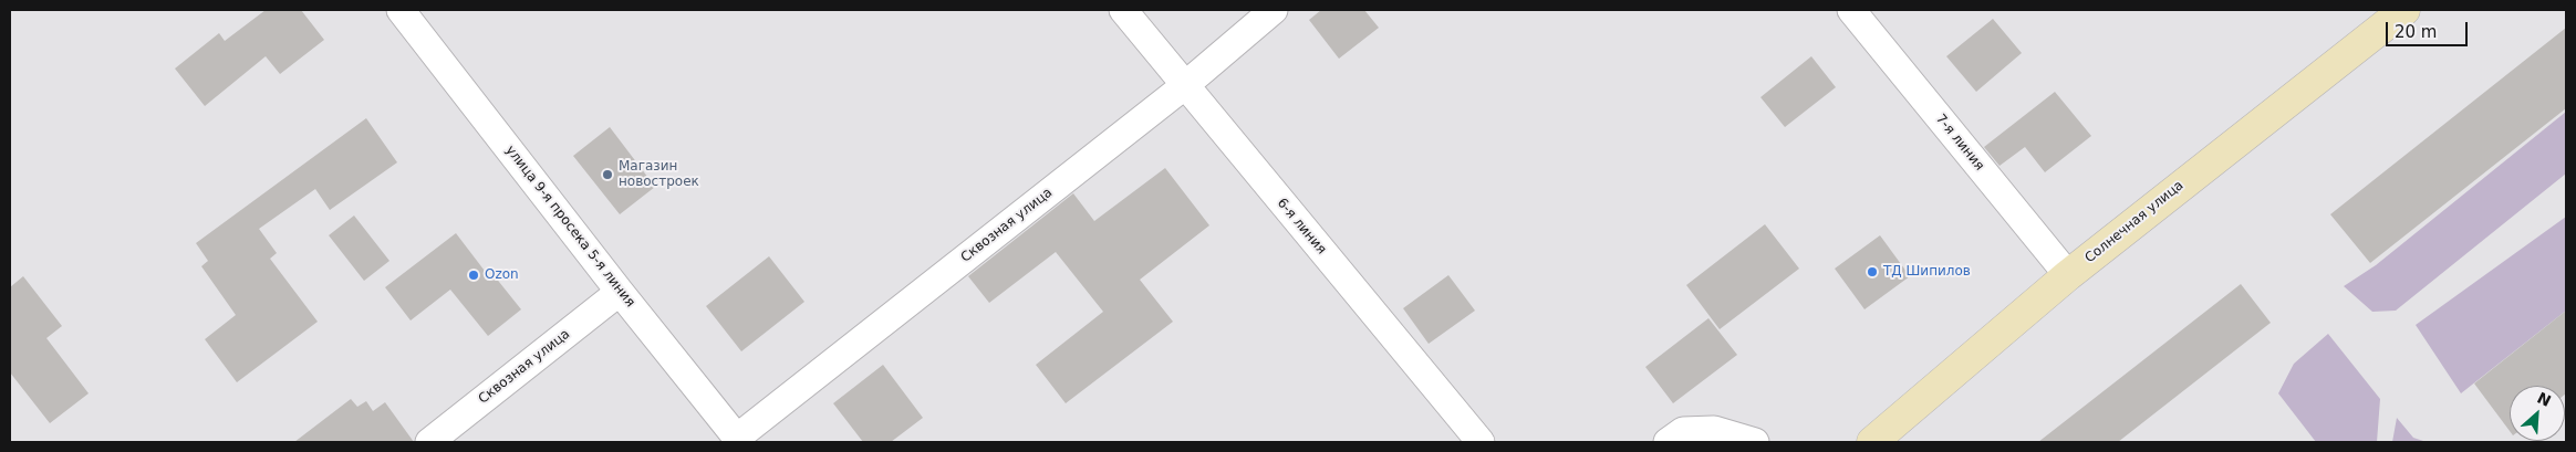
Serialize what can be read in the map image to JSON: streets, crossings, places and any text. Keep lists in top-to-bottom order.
{
  "streets": {
    "main road": ["Солнечная улица"],
    "street": [
      "7-я линия",
      "Сквозная улица",
      "улица 9-я просека 5-я линия",
      "6-я линия"
    ]
  },
  "crossings": [
    ["7-я линия", "Солнечная улица"],
    ["Сквозная улица", "улица 9-я просека 5-я линия"],
    ["Сквозная улица", "6-я линия"]
  ],
  "places": ["Магазин новостроек", "ТД Шипилов", "Ozon"],
  "scale_bar": "20 m",
  "north": "top right"
}
